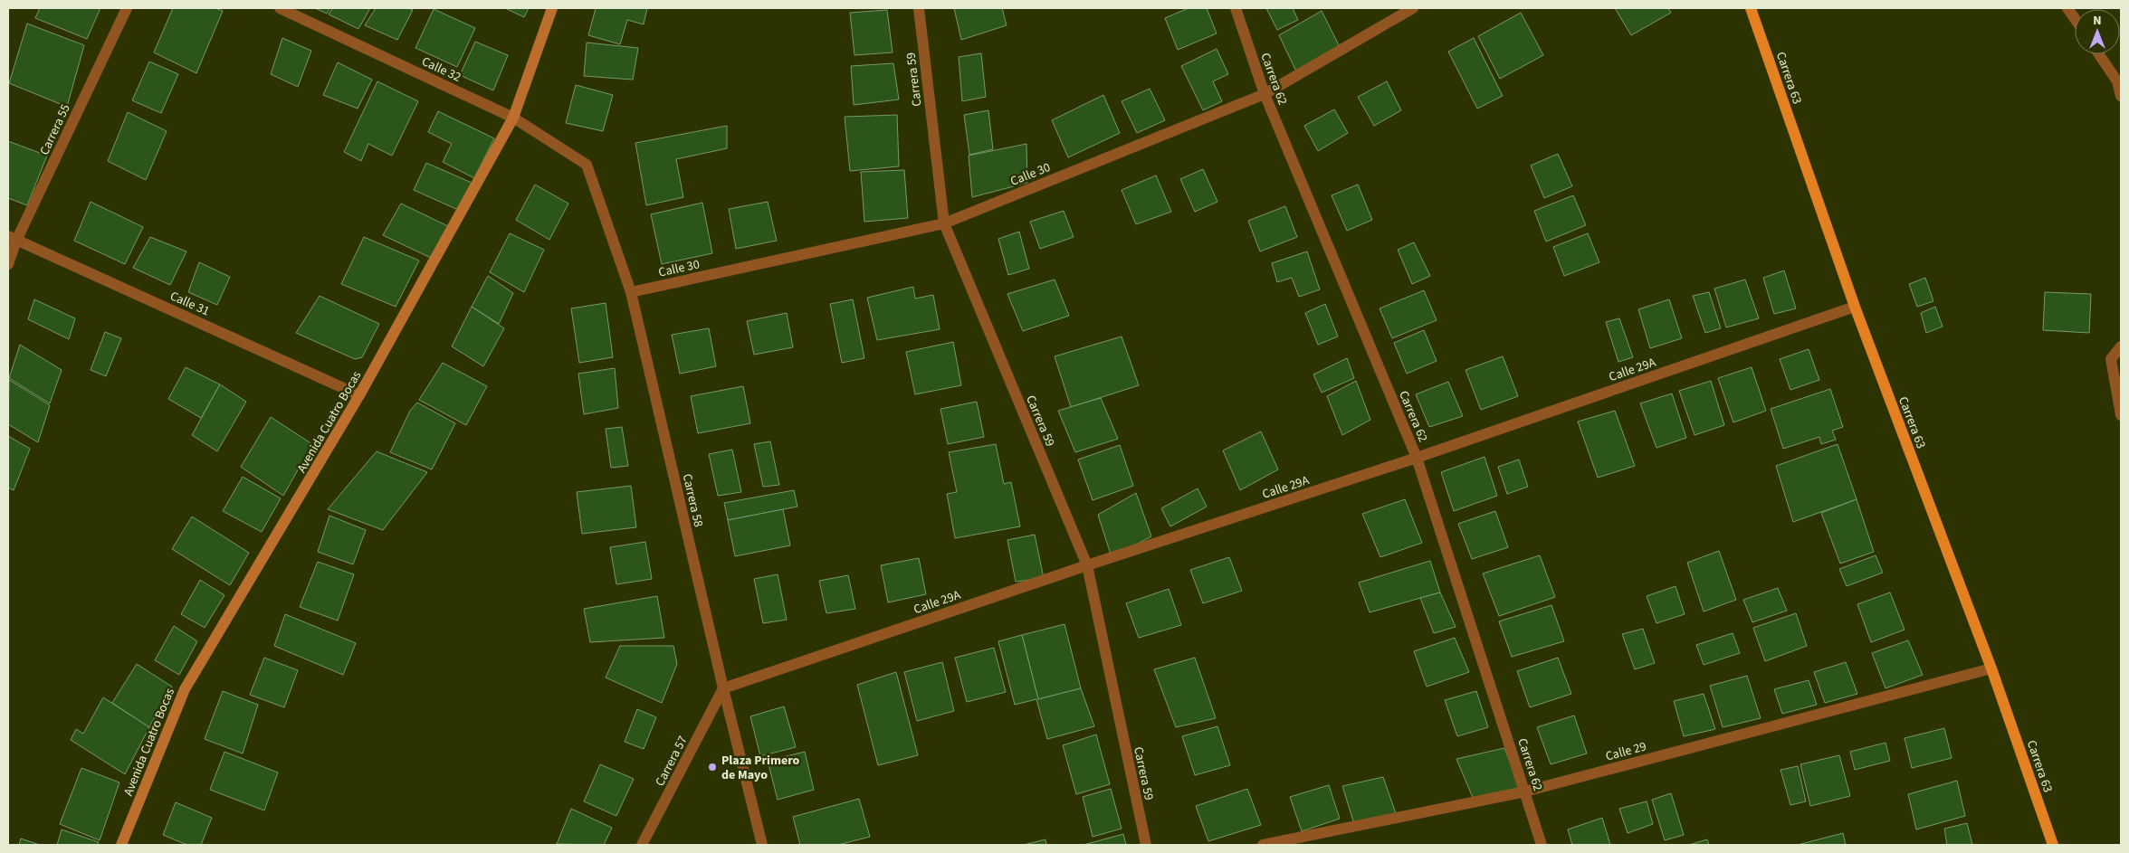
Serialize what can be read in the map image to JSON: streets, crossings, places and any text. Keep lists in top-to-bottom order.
{
  "streets": {
    "main road": ["Carrera 63"],
    "street": [
      "Calle 32",
      "Carrera 62",
      "Carrera 59",
      "Carrera 55",
      "Calle 30",
      "Calle 31",
      "Calle 29A",
      "Avenida Cuatro Bocas",
      "Carrera 58",
      "Calle 29",
      "Carrera 57"
    ]
  },
  "crossings": [
    ["Calle 32", "Avenida Cuatro Bocas"],
    ["Calle 32", "Carrera 58"],
    ["Carrera 63", "Calle 29A"],
    ["Carrera 63", "Calle 29"],
    ["Carrera 62", "Calle 30"],
    ["Carrera 62", "Calle 29A"],
    ["Carrera 62", "Calle 29"],
    ["Carrera 59", "Calle 30"],
    ["Carrera 59", "Calle 29A"],
    ["Carrera 55", "Calle 31"],
    ["Calle 30", "Carrera 58"],
    ["Calle 31", "Avenida Cuatro Bocas"],
    ["Calle 29A", "Carrera 58"],
    ["Calle 29A", "Carrera 57"],
    ["Carrera 58", "Carrera 57"]
  ],
  "places": ["Plaza Primero de Mayo"],
  "north": "top"
}
